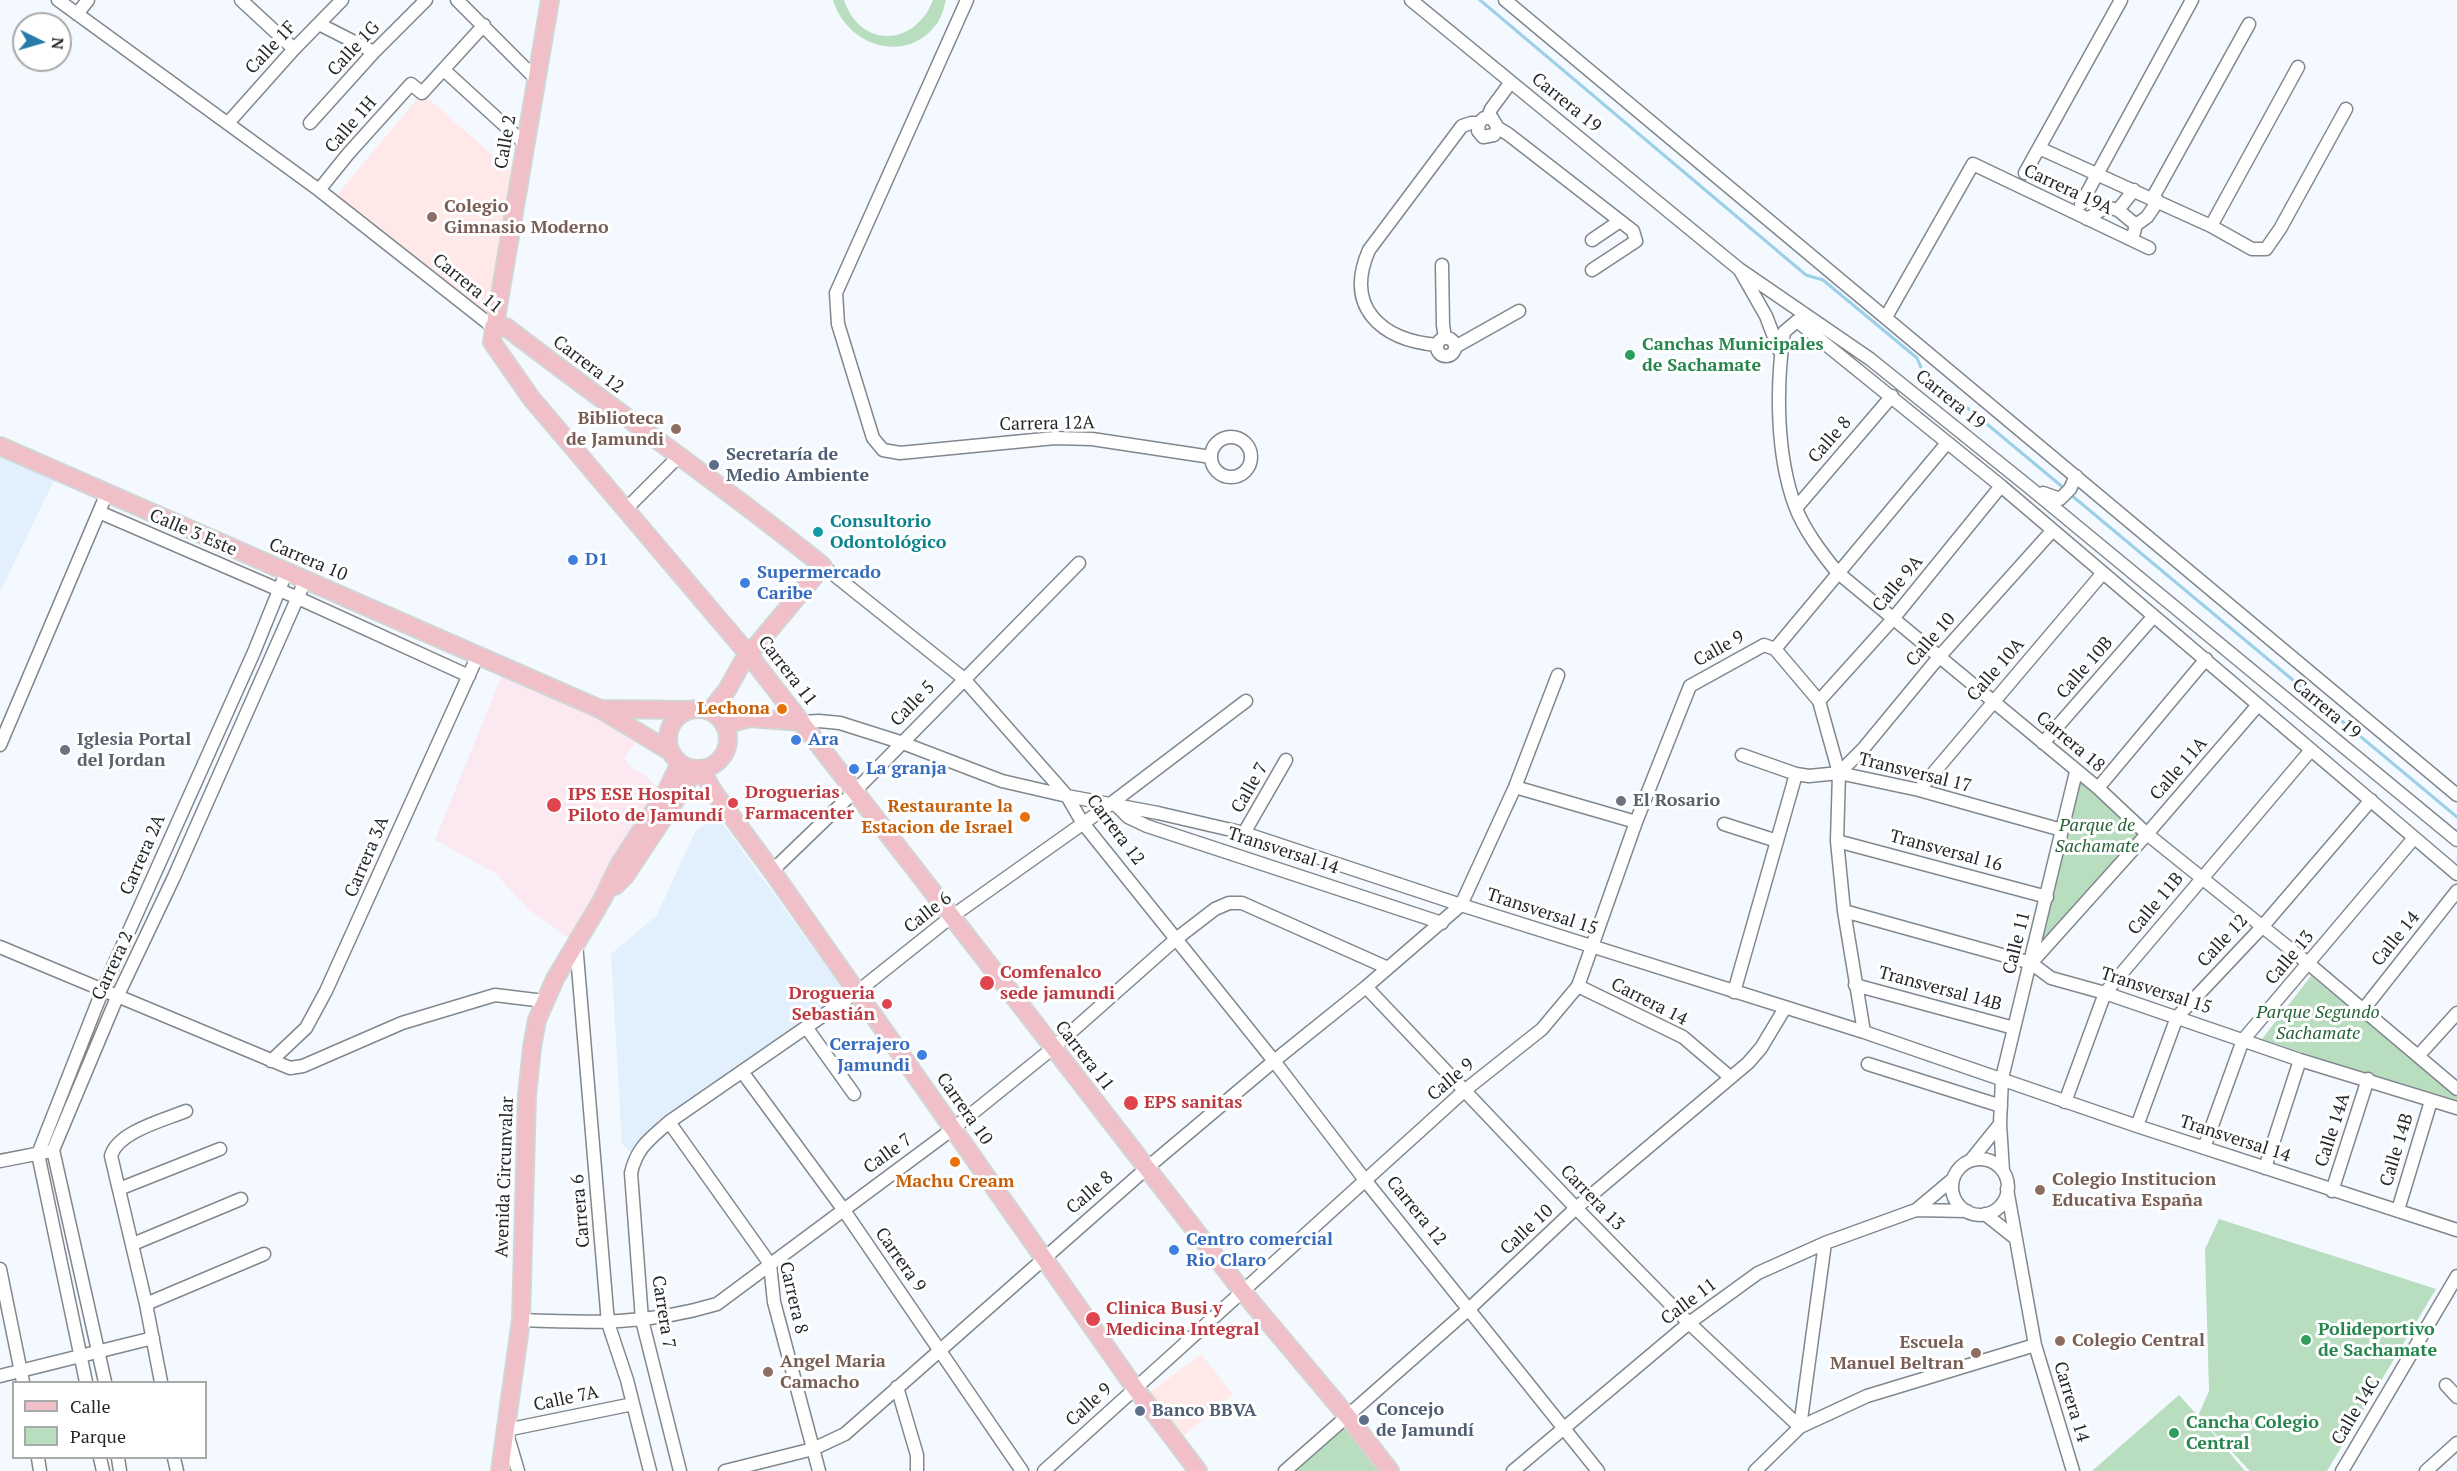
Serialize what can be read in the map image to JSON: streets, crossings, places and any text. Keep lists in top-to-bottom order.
{
  "streets": {
    "main road": [
      "Calle 2",
      "Carrera 11",
      "Carrera 12",
      "Carrera 10",
      "Avenida Circunvalar"
    ],
    "street": [
      "Calle 1F",
      "Calle 1G",
      "Carrera 19",
      "Calle 1H",
      "Carrera 19A",
      "Carrera 12A",
      "Calle 8",
      "Calle 3 Este",
      "Calle 9A",
      "Calle 10",
      "Calle 9",
      "Calle 10B",
      "Calle 10A",
      "Calle 5",
      "Carrera 18",
      "Calle 11A",
      "Transversal 17",
      "Calle 7",
      "Transversal 14",
      "Transversal 16",
      "Carrera 2A",
      "Carrera 3A",
      "Calle 11B",
      "Transversal 15",
      "Calle 6",
      "Calle 14",
      "Calle 12",
      "Calle 11",
      "Calle 13",
      "Carrera 2",
      "Transversal 14B",
      "Carrera 14",
      "Calle 14A",
      "Calle 14B",
      "Carrera 13",
      "Carrera 6",
      "Carrera 9",
      "Carrera 8",
      "Carrera 7",
      "Calle 7A",
      "Calle 14C"
    ]
  },
  "crossings": [
    ["Calle 1F", "Carrera 11"],
    ["Carrera 19", "Carrera 19A"],
    ["Carrera 19", "Calle 8"],
    ["Carrera 19", "Calle 9A"],
    ["Carrera 19", "Calle 10"],
    ["Carrera 19", "Calle 9"],
    ["Carrera 19", "Calle 10B"],
    ["Carrera 19", "Calle 10A"],
    ["Carrera 19", "Carrera 18"],
    ["Carrera 19", "Calle 11A"],
    ["Carrera 19", "Calle 11B"],
    ["Carrera 19", "Calle 12"],
    ["Carrera 19", "Calle 13"],
    ["Calle 1H", "Carrera 11"],
    ["Calle 2", "Carrera 11"],
    ["Calle 2", "Carrera 12"],
    ["Carrera 11", "Carrera 12"],
    ["Carrera 11", "Calle 8"],
    ["Carrera 11", "Calle 10"],
    ["Carrera 11", "Calle 9"],
    ["Carrera 11", "Calle 5"],
    ["Carrera 11", "Calle 7"],
    ["Carrera 11", "Calle 6"],
    ["Carrera 12", "Calle 8"],
    ["Carrera 12", "Calle 10"],
    ["Carrera 12", "Calle 9"],
    ["Carrera 12", "Calle 5"],
    ["Carrera 12", "Calle 7"],
    ["Carrera 12", "Transversal 15"],
    ["Carrera 12", "Calle 6"],
    ["Carrera 12", "Calle 11"],
    ["Calle 8", "Carrera 10"],
    ["Calle 8", "Carrera 18"],
    ["Calle 8", "Calle 7"],
    ["Calle 8", "Transversal 14"],
    ["Calle 8", "Transversal 15"],
    ["Calle 8", "Carrera 13"],
    ["Calle 8", "Carrera 9"],
    ["Calle 8", "Carrera 8"],
    ["Calle 3 Este", "Carrera 2A"],
    ["Calle 3 Este", "Carrera 3A"],
    ["Calle 3 Este", "Carrera 2"],
    ["Carrera 10", "Calle 9"],
    ["Carrera 10", "Calle 5"],
    ["Carrera 10", "Calle 7"],
    ["Carrera 10", "Carrera 2A"],
    ["Carrera 10", "Carrera 3A"],
    ["Carrera 10", "Calle 6"],
    ["Carrera 10", "Carrera 2"],
    ["Carrera 10", "Avenida Circunvalar"],
    ["Calle 9A", "Carrera 18"],
    ["Calle 9A", "Transversal 17"],
    ["Calle 10", "Carrera 18"],
    ["Calle 10", "Transversal 17"],
    ["Calle 10", "Transversal 15"],
    ["Calle 10", "Carrera 14"],
    ["Calle 10", "Carrera 13"],
    ["Calle 9", "Carrera 18"],
    ["Calle 9", "Transversal 17"],
    ["Calle 9", "Transversal 15"],
    ["Calle 9", "Carrera 14"],
    ["Calle 9", "Carrera 13"],
    ["Calle 10B", "Carrera 18"],
    ["Calle 10A", "Carrera 18"],
    ["Calle 10A", "Transversal 17"],
    ["Carrera 18", "Calle 11A"],
    ["Carrera 18", "Calle 11B"],
    ["Carrera 18", "Calle 14"],
    ["Carrera 18", "Calle 12"],
    ["Carrera 18", "Calle 11"],
    ["Carrera 18", "Calle 13"],
    ["Calle 11A", "Transversal 15"],
    ["Calle 11A", "Calle 11"],
    ["Transversal 17", "Calle 11"],
    ["Calle 7", "Transversal 15"],
    ["Calle 7", "Avenida Circunvalar"],
    ["Calle 7", "Carrera 6"],
    ["Calle 7", "Carrera 9"],
    ["Calle 7", "Carrera 8"],
    ["Calle 7", "Carrera 7"],
    ["Transversal 14", "Calle 11B"],
    ["Transversal 14", "Transversal 15"],
    ["Transversal 14", "Calle 6"],
    ["Transversal 14", "Calle 12"],
    ["Transversal 14", "Calle 11"],
    ["Transversal 14", "Calle 13"],
    ["Transversal 14", "Calle 14A"],
    ["Transversal 14", "Calle 14B"],
    ["Transversal 16", "Calle 11"],
    ["Calle 11B", "Transversal 15"],
    ["Transversal 15", "Calle 6"],
    ["Transversal 15", "Calle 12"],
    ["Transversal 15", "Calle 11"],
    ["Transversal 15", "Calle 13"],
    ["Transversal 15", "Calle 14A"],
    ["Transversal 15", "Calle 14B"],
    ["Calle 6", "Carrera 9"],
    ["Calle 6", "Carrera 8"],
    ["Calle 6", "Carrera 7"],
    ["Calle 11", "Transversal 14B"],
    ["Calle 11", "Carrera 14"],
    ["Calle 11", "Carrera 13"],
    ["Avenida Circunvalar", "Carrera 6"],
    ["Avenida Circunvalar", "Calle 7A"],
    ["Carrera 6", "Calle 7A"]
  ],
  "parks": ["Parque de Sachamate", "Parque Segundo Sachamate"],
  "places": [
    "Colegio Gimnasio Moderno",
    "Canchas Municipales de Sachamate",
    "Biblioteca de Jamundi",
    "Secretaría de Medio Ambiente",
    "Consultorio Odontológico",
    "D1",
    "Supermercado Caribe",
    "Lechona",
    "Ara",
    "Iglesia Portal del Jordan",
    "La granja",
    "El Rosario",
    "Droguerias Farmacenter",
    "IPS ESE Hospital Piloto de Jamundí",
    "Restaurante la Estacion de Israel",
    "Comfenalco sede jamundi",
    "Drogueria Sebastián",
    "Cerrajero Jamundi",
    "EPS sanitas",
    "Machu Cream",
    "Colegio Institucion Educativa España",
    "Centro comercial Rio Claro",
    "Clinica Busi y Medicina Integral",
    "Polideportivo de Sachamate",
    "Colegio Central",
    "Escuela Manuel Beltran",
    "Angel Maria Camacho",
    "Banco BBVA",
    "Concejo de Jamundí",
    "Cancha Colegio Central"
  ],
  "legend": ["Calle", "Parque"],
  "north": "right"
}
